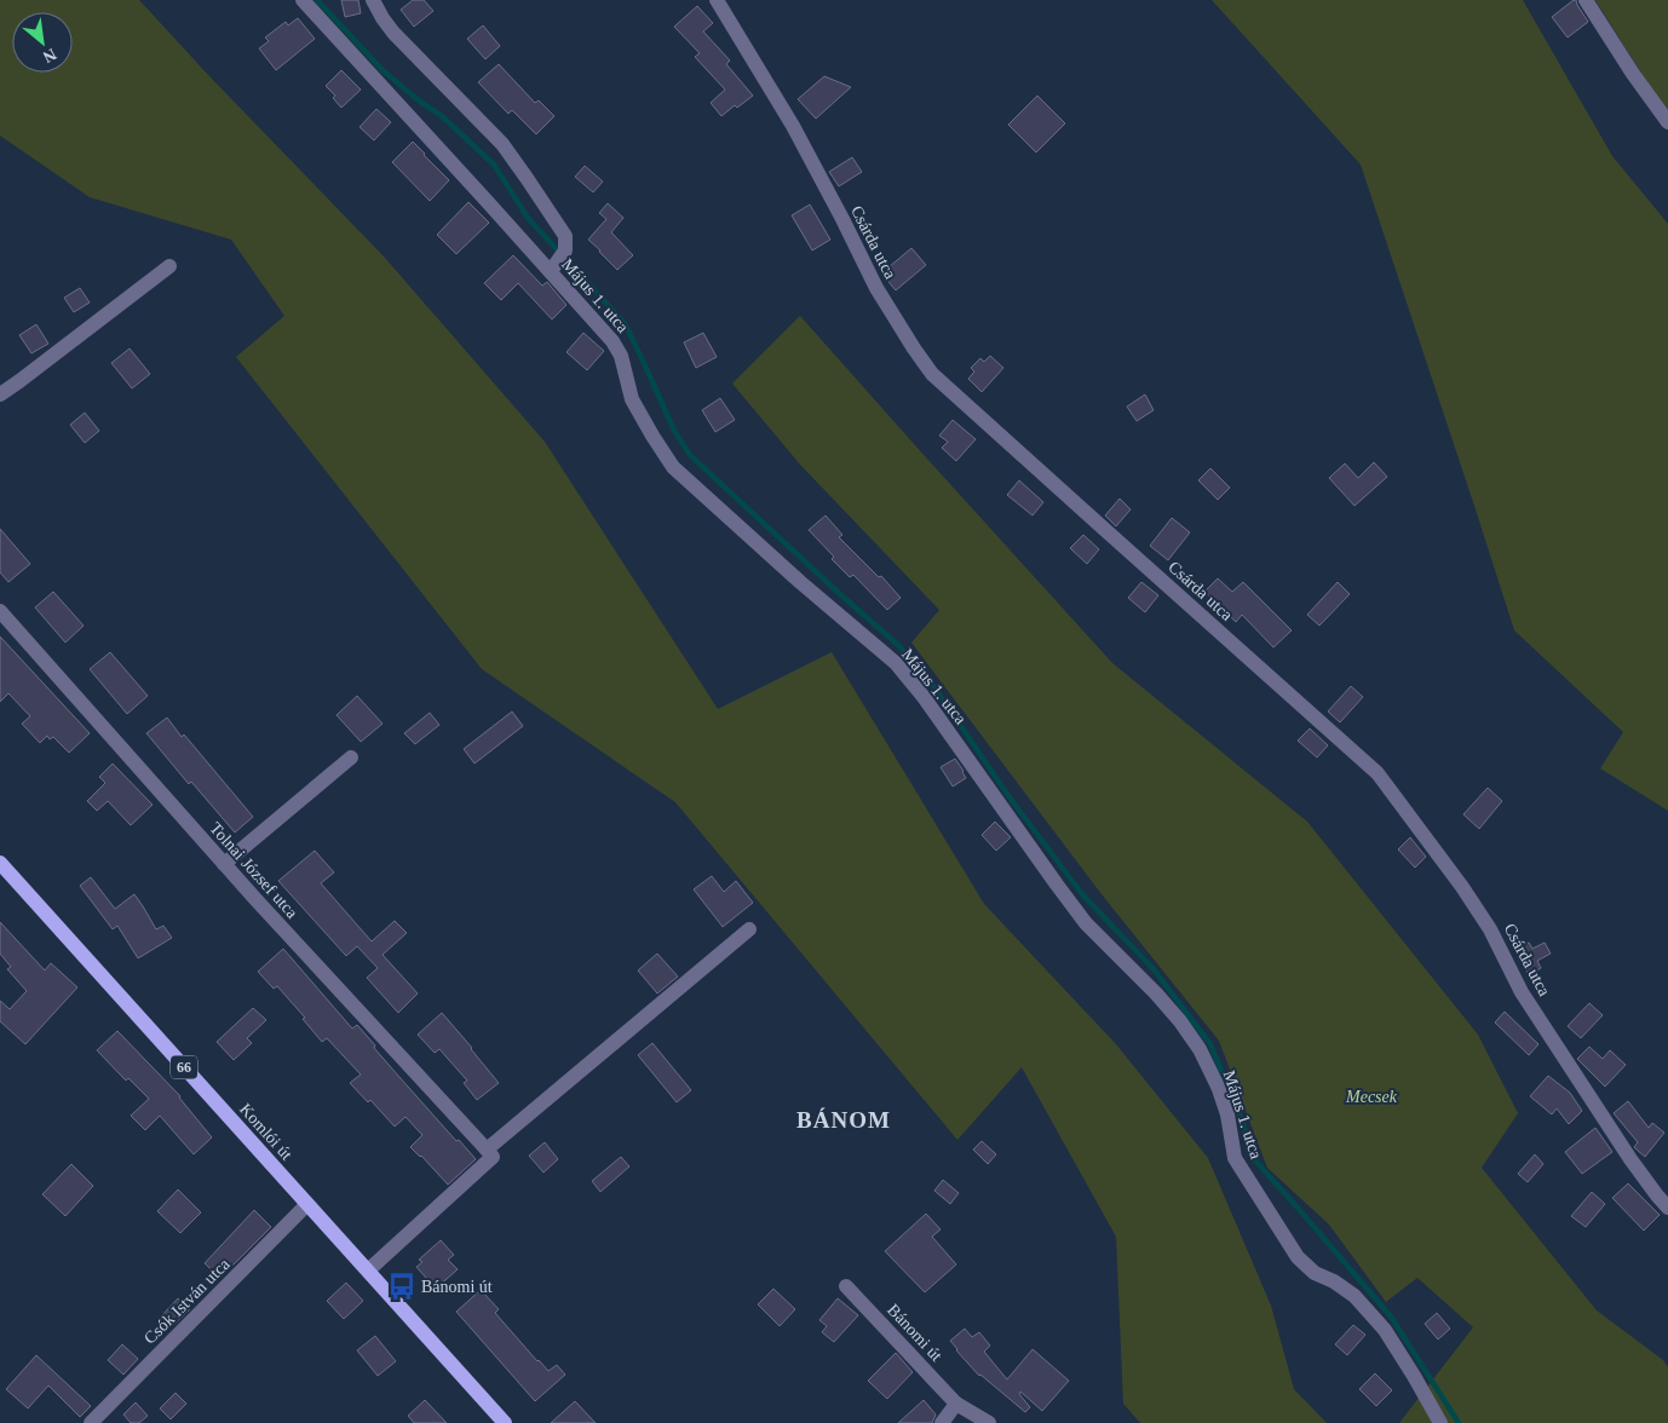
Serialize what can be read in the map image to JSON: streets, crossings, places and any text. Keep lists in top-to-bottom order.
{
  "streets": {
    "main road": ["66", "Komlói út"],
    "street": [
      "Csárda utca",
      "Május 1. utca",
      "Tolnai József utca",
      "Csók István utca",
      "Bánomi út"
    ]
  },
  "crossings": [
    ["Komlói út", "Csók István utca"]
  ],
  "districts": ["BÁNOM"],
  "parks": ["Mecsek"],
  "places": {
    "bus stop": ["Bánomi út"]
  },
  "north": "bottom right"
}
